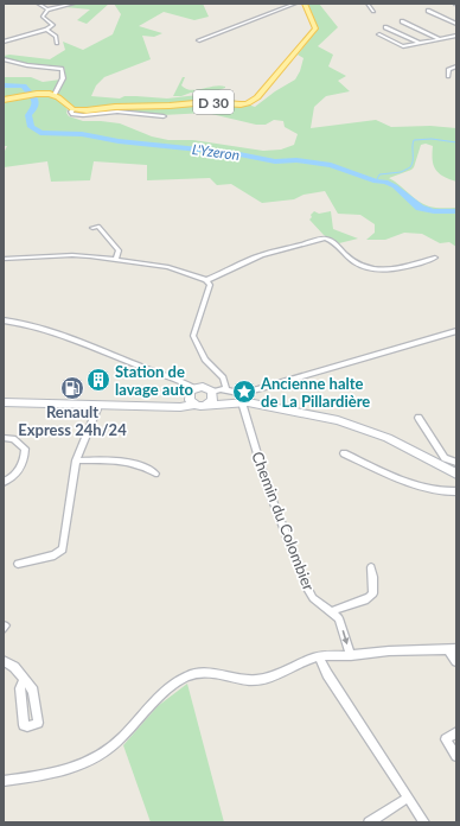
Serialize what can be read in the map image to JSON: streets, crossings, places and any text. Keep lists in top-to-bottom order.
{
  "streets": {
    "main road": ["D 30"],
    "street": ["Chemin du Colombier"]
  },
  "water": ["L'Yzeron"],
  "places": {
    "building": ["Station de lavage auto"],
    "fuel station": ["Renault Express 24h/24"],
    "place": ["Ancienne halte de La Pillardière"]
  }
}
